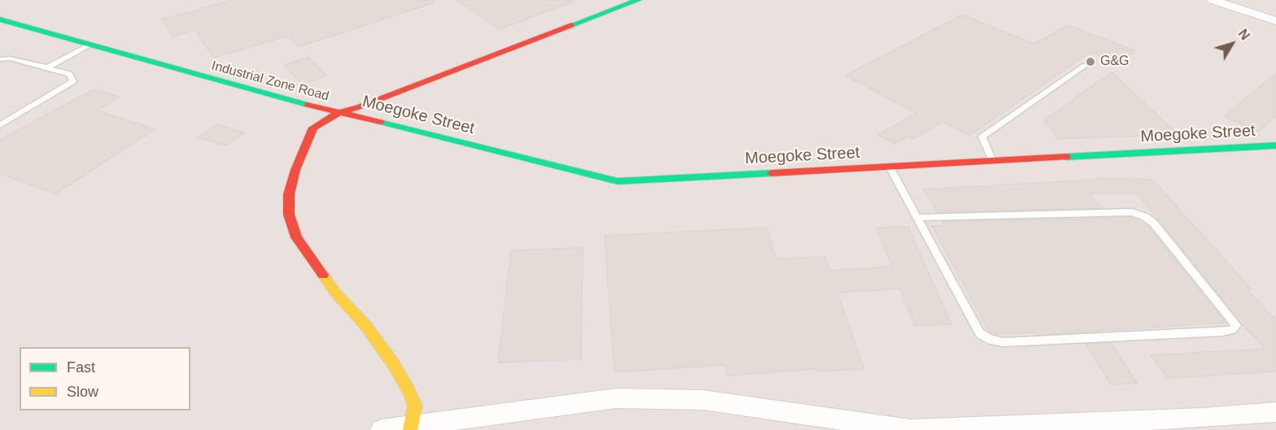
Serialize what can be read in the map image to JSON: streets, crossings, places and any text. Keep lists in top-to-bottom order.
{
  "streets": {
    "street": ["Industrial Zone Road", "Moegoke Street"]
  },
  "crossings": [
    ["Industrial Zone Road", "Moegoke Street"]
  ],
  "places": ["G&G"],
  "legend": ["Fast", "Slow"],
  "north": "top right"
}
